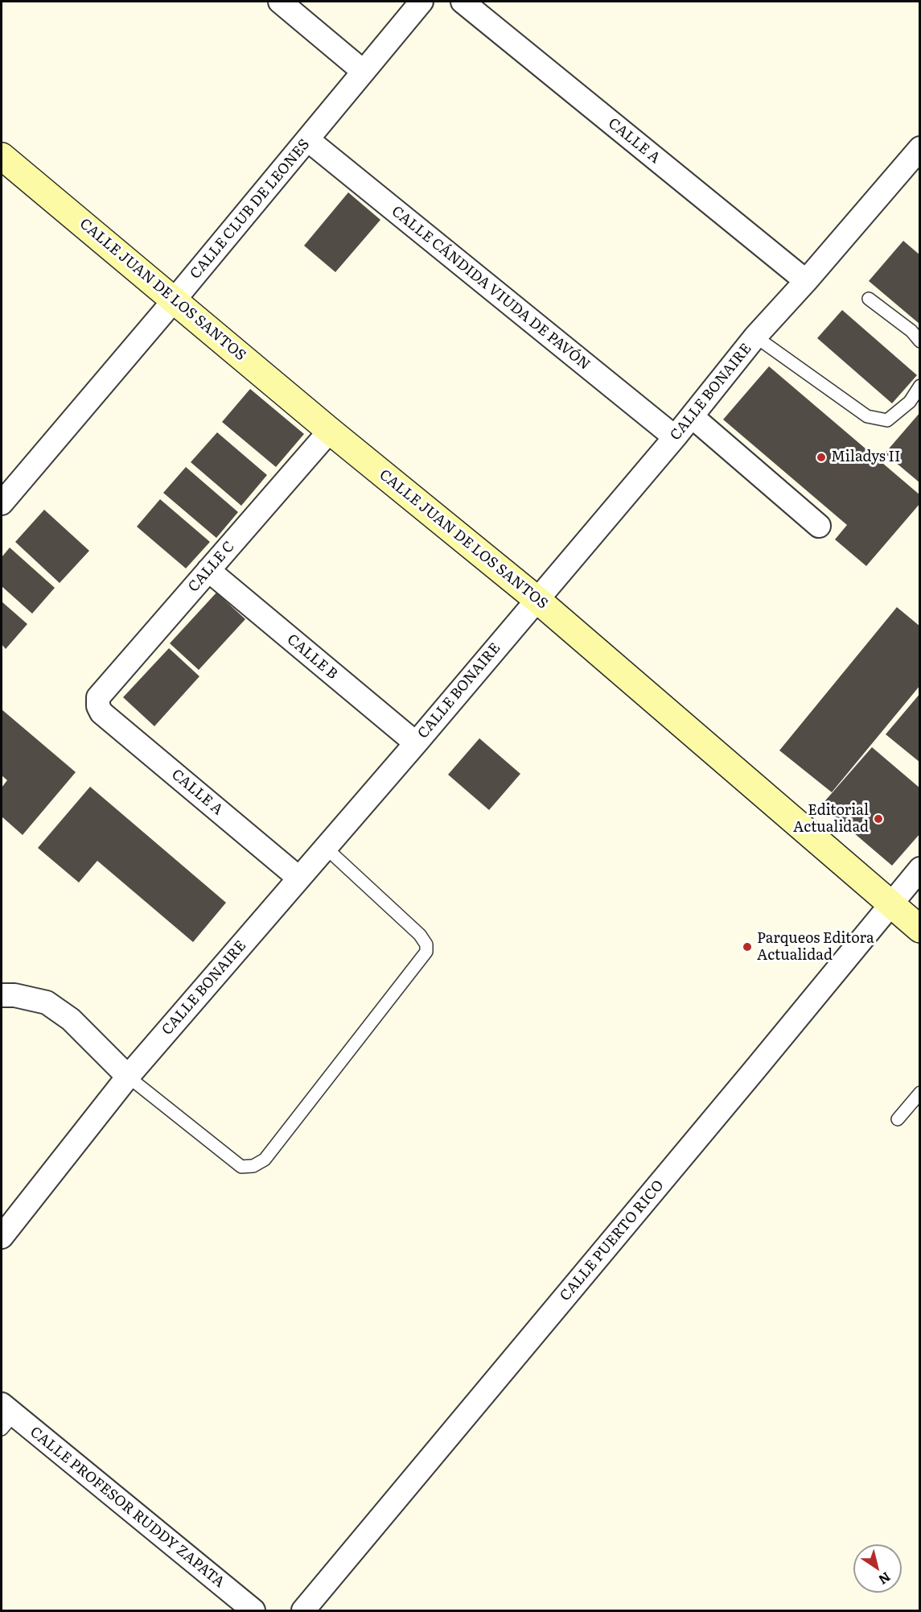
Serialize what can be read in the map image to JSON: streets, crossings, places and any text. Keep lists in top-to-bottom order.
{
  "streets": {
    "street": [
      "CALLE A",
      "CALLE CLUB DE LEONES",
      "CALLE CÁNDIDA VIUDA DE PAVÓN",
      "CALLE JUAN DE LOS SANTOS",
      "CALLE BONAIRE",
      "CALLE C",
      "CALLE B",
      "CALLE PUERTO RICO",
      "CALLE PROFESOR RUDDY ZAPATA"
    ]
  },
  "crossings": [
    ["CALLE A", "CALLE BONAIRE"],
    ["CALLE A", "CALLE C"],
    ["CALLE CLUB DE LEONES", "CALLE CÁNDIDA VIUDA DE PAVÓN"],
    ["CALLE CLUB DE LEONES", "CALLE JUAN DE LOS SANTOS"],
    ["CALLE CÁNDIDA VIUDA DE PAVÓN", "CALLE BONAIRE"],
    ["CALLE JUAN DE LOS SANTOS", "CALLE BONAIRE"],
    ["CALLE JUAN DE LOS SANTOS", "CALLE C"],
    ["CALLE JUAN DE LOS SANTOS", "CALLE PUERTO RICO"],
    ["CALLE BONAIRE", "CALLE B"],
    ["CALLE C", "CALLE B"]
  ],
  "places": ["Miladys II", "Editorial Actualidad", "Parqueos Editora Actualidad"],
  "north": "bottom right"
}
